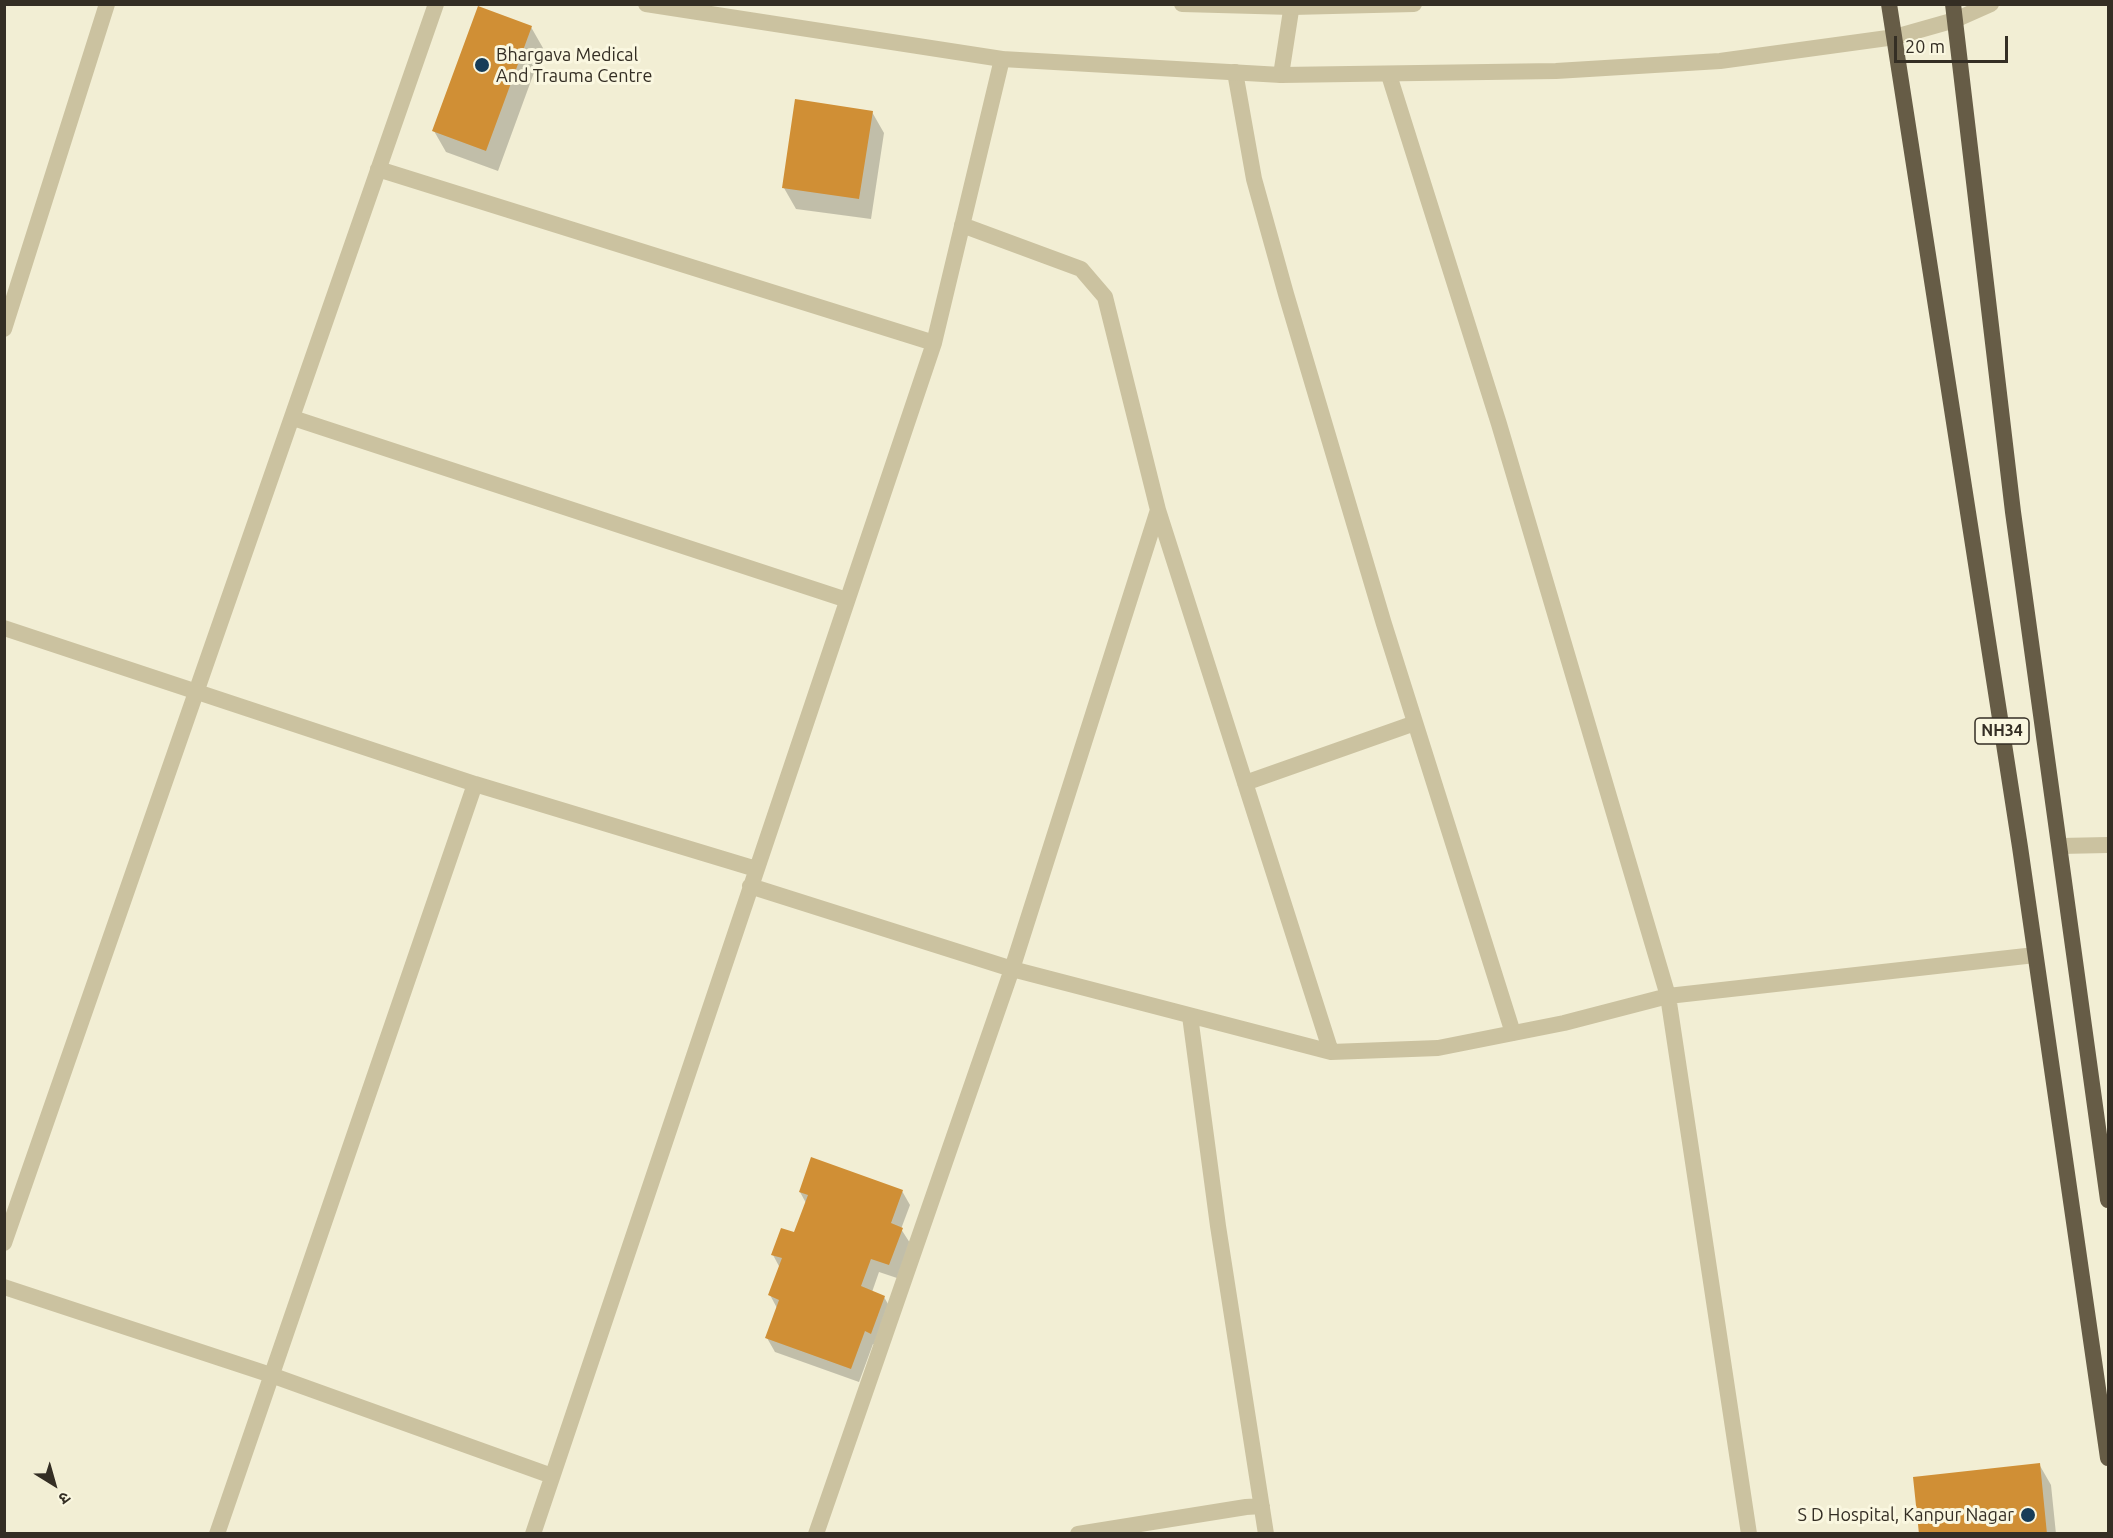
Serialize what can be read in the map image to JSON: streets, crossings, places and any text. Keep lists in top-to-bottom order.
{
  "streets": {
    "highway": ["NH34"]
  },
  "places": ["Bhargava Medical And Trauma Centre", "S D Hospital, Kanpur Nagar"],
  "scale_bar": "20 m",
  "north": "bottom right"
}
